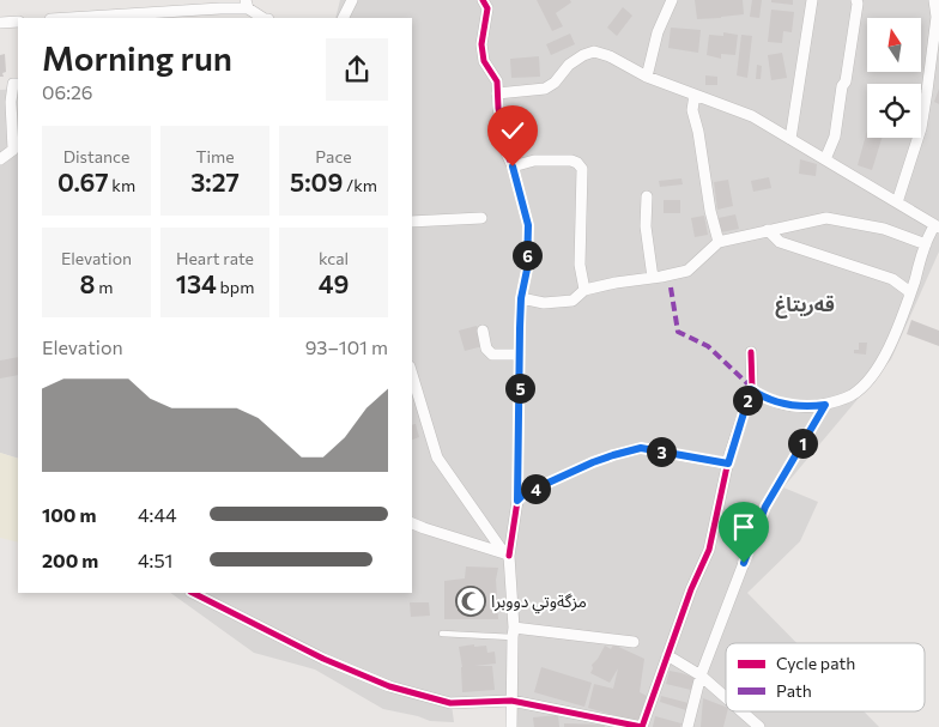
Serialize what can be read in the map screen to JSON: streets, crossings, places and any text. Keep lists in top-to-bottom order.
{
  "districts": ["قەریتاغ"],
  "places": {
    "mosque": ["مزگةوتي دووبرا"]
  },
  "legend": ["Cycle path", "Path"],
  "north": "top",
  "page": {
    "heading": ["Morning run", "06:26"],
    "stats": [
      ["Distance", "0.67 km"],
      ["Time", "3:27"],
      ["Pace", "5:09 /km"],
      ["Elevation", "8 m"],
      ["Heart rate", "134 bpm"],
      ["kcal", "49"]
    ],
    "pins": [
      "6",
      "5",
      "2",
      "1",
      "3",
      "4"
    ],
    "chart": ["Elevation", "93–101 m"],
    "list": [
      {
        "name": "100 m",
        "note": "4:44"
      },
      {
        "name": "200 m",
        "note": "4:51"
      }
    ]
  }
}
